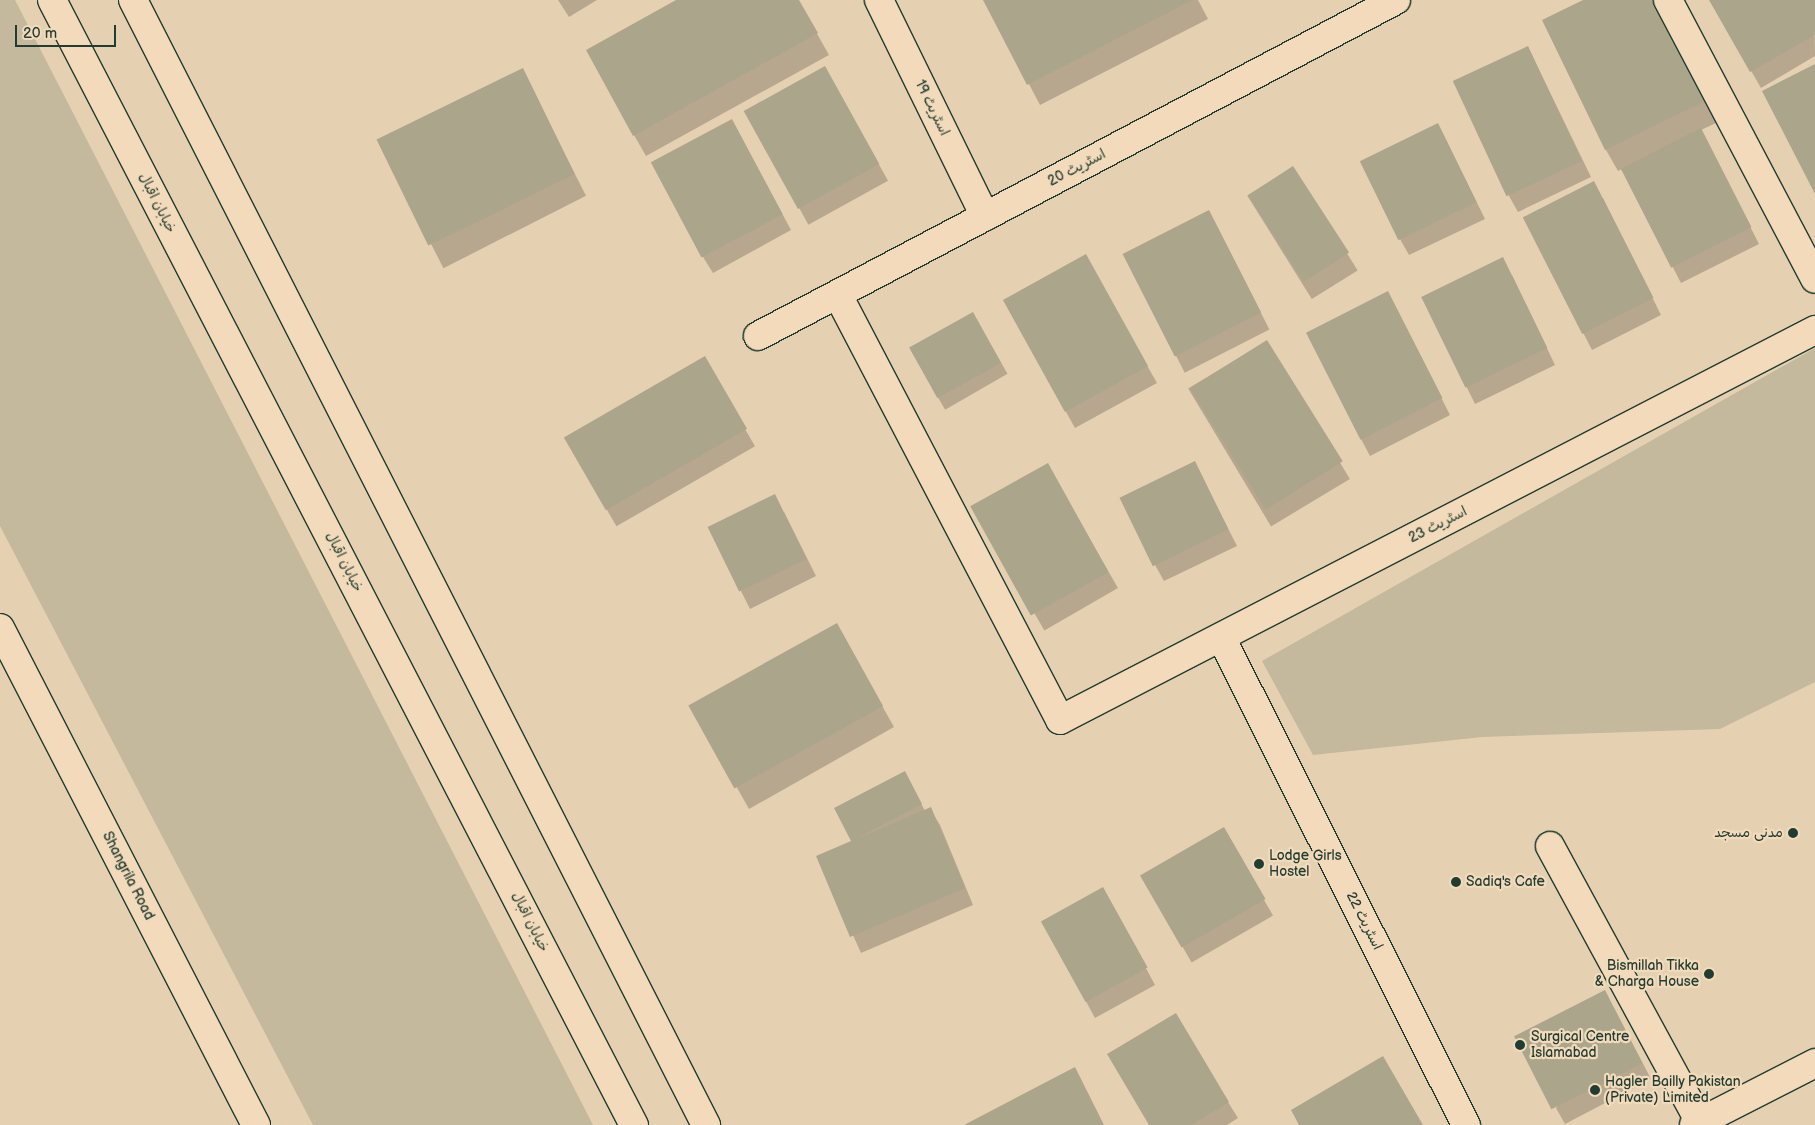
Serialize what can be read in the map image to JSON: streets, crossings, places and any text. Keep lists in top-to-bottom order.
{
  "streets": {
    "street": [
      "اسٹریٹ 19",
      "اسٹریٹ 20",
      "خیابان اقبال",
      "اسٹریٹ 23",
      "Shangrila Road",
      "اسٹریٹ 22"
    ]
  },
  "crossings": [
    ["اسٹریٹ 19", "اسٹریٹ 20"],
    ["اسٹریٹ 20", "اسٹریٹ 23"],
    ["اسٹریٹ 23", "اسٹریٹ 22"]
  ],
  "places": [
    "مدنی مسجد",
    "Lodge Girls Hostel",
    "Sadiq's Cafe",
    "Bismillah Tikka & Charga House",
    "Surgical Centre Islamabad",
    "Hagler Bailly Pakistan (Private) Limited"
  ],
  "scale_bar": "20 m"
}
